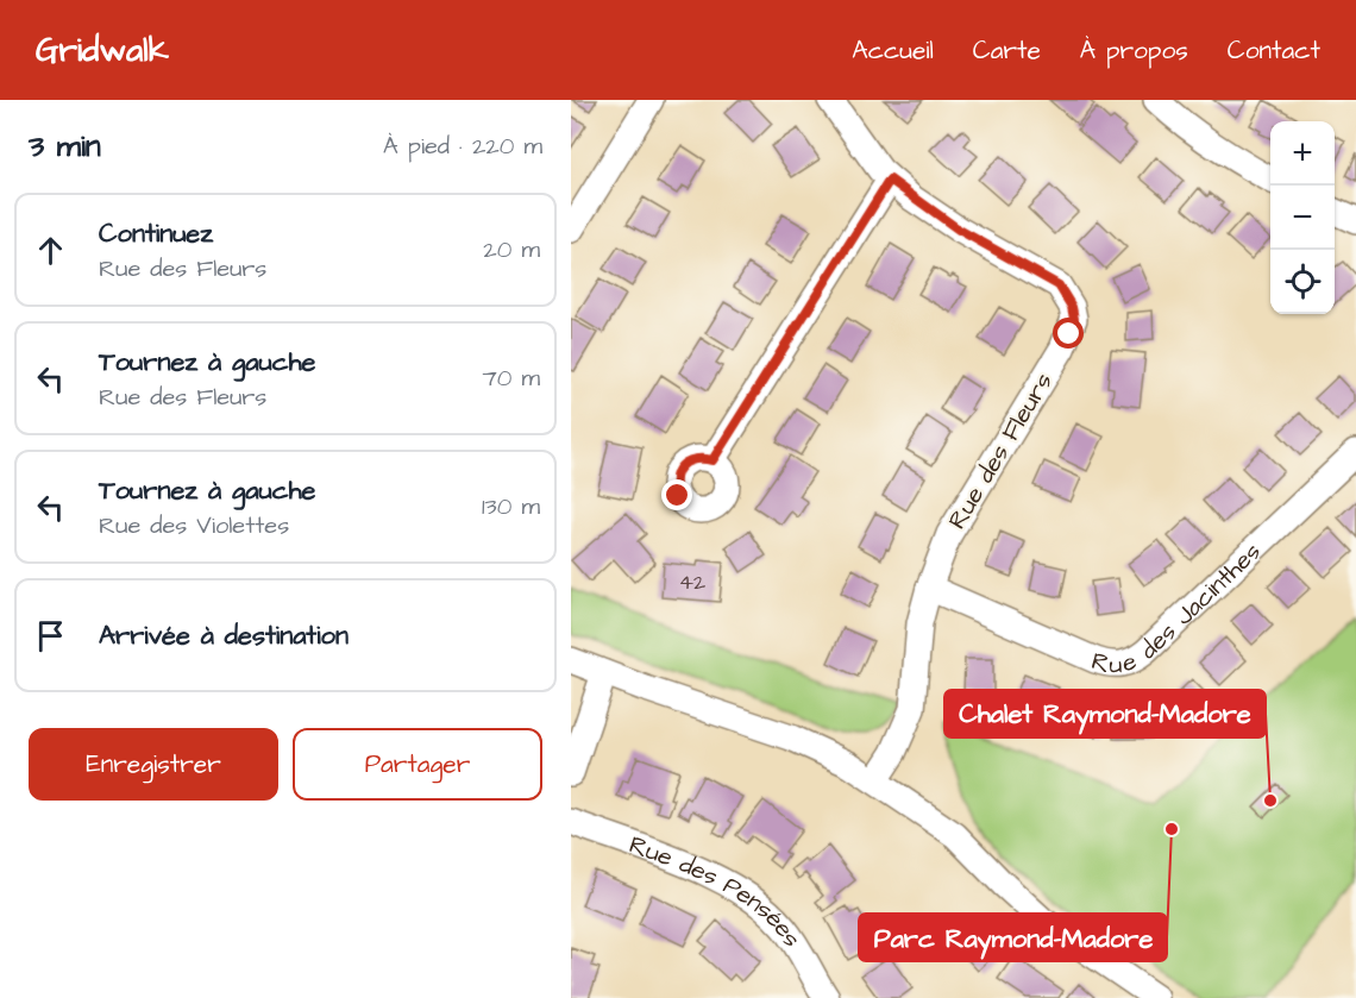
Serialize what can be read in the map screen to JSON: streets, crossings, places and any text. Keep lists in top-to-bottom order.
{
  "streets": {
    "street": ["Rue des Fleurs", "Rue des Jacinthes", "Rue des Pensées"]
  },
  "crossings": [
    ["Rue des Fleurs", "Rue des Jacinthes"]
  ],
  "places": ["Chalet Raymond-Madore", "Parc Raymond-Madore"],
  "house_numbers": ["42"],
  "page": {
    "header": "Gridwalk",
    "nav": [
      "Accueil",
      "Carte",
      "À propos",
      "Contact"
    ],
    "heading": ["3 min", "À pied · 220 m"],
    "map_buttons": ["+", "−"],
    "list": [
      ["Continuez", "Rue des Fleurs", "20 m"],
      ["Tournez à gauche", "Rue des Fleurs", "70 m"],
      ["Tournez à gauche", "Rue des Violettes", "130 m"],
      "Arrivée à destination"
    ],
    "buttons": ["Enregistrer", "Partager"]
  }
}
